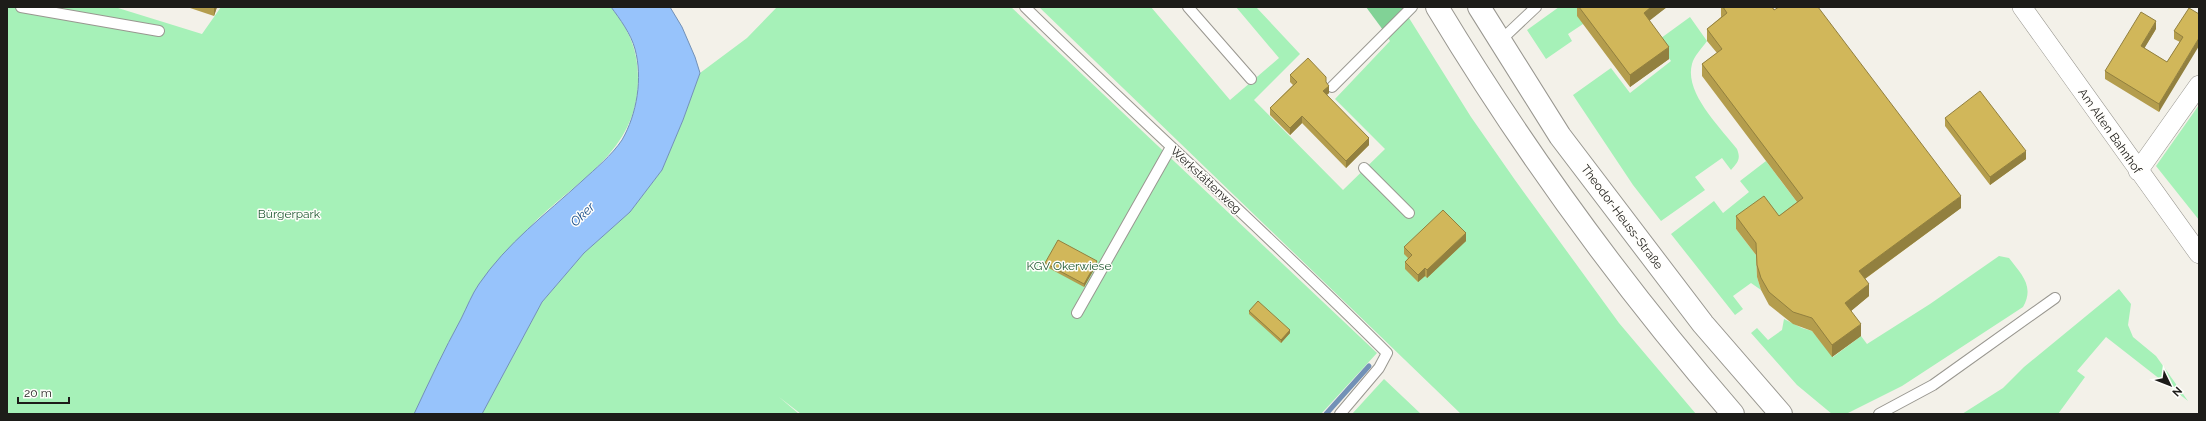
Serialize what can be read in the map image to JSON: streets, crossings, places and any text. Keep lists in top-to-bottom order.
{
  "streets": {
    "main road": ["Theodor-Heuss-Straße"],
    "street": ["Am Alten Bahnhof"],
    "lane": ["Werkstättenweg"]
  },
  "water": ["Oker"],
  "parks": ["Bürgerpark", "KGV Okerwiese"],
  "scale_bar": "20 m",
  "north": "bottom right"
}
